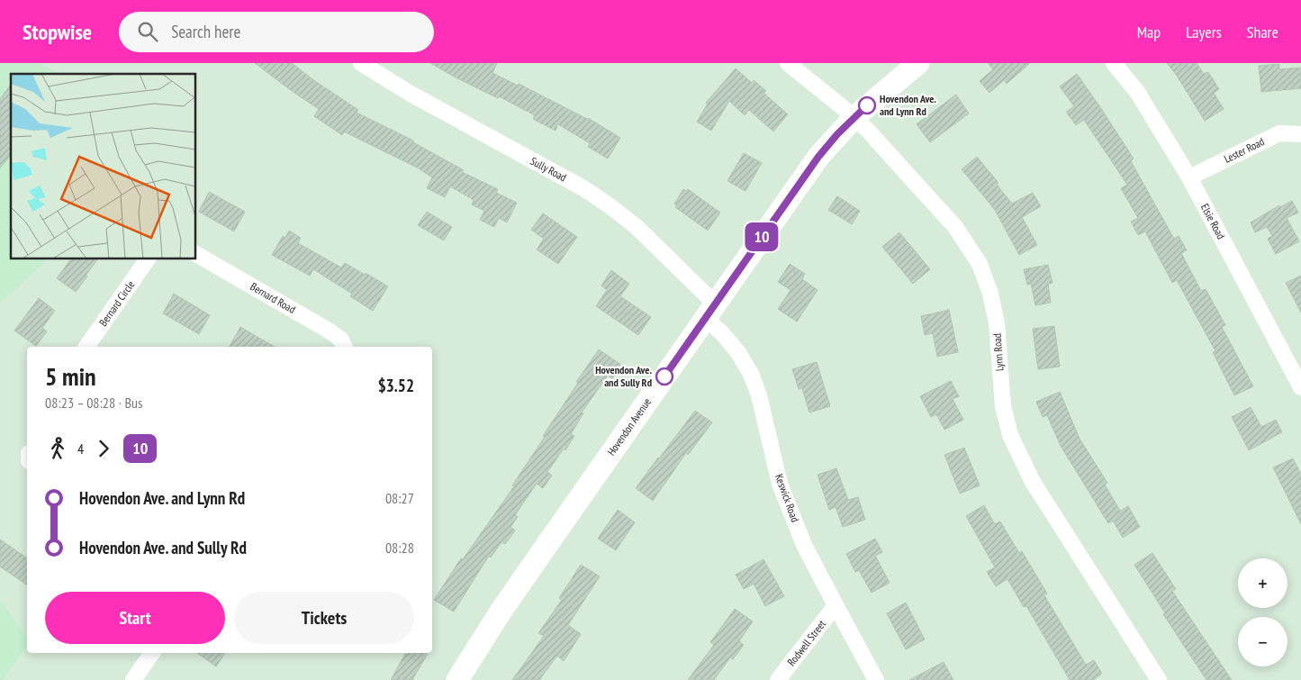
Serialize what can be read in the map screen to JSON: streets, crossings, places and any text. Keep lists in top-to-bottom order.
{
  "streets": {
    "street": [
      "Lester Road",
      "Sully Road",
      "Elsie Road",
      "Bernard Road",
      "Bernard Circle",
      "Lynn Road",
      "Hovendon Avenue",
      "Keswick Road",
      "Rodwell Street"
    ]
  },
  "crossings": [
    ["Lester Road", "Elsie Road"],
    ["Sully Road", "Hovendon Avenue"],
    ["Sully Road", "Keswick Road"],
    ["Lynn Road", "Hovendon Avenue"],
    ["Hovendon Avenue", "Keswick Road"],
    ["Keswick Road", "Rodwell Street"]
  ],
  "places": ["Hovendon Ave. and Lynn Rd", "Hovendon Ave. and Sully Rd"],
  "lines": ["bus line 10"],
  "page": {
    "header": "Stopwise",
    "search": "Search here",
    "nav": ["Map", "Layers", "Share"],
    "on_map": "10",
    "heading": ["5 min", "08:23 – 08:28 · Bus", "$3.52"],
    "legs": ["4", "10"],
    "list": [
      {
        "name": "Hovendon Ave. and Lynn Rd",
        "value": "08:27"
      },
      {
        "name": "Hovendon Ave. and Sully Rd",
        "value": "08:28"
      }
    ],
    "map_buttons": ["+", "−"],
    "buttons": ["Start", "Tickets"]
  }
}
